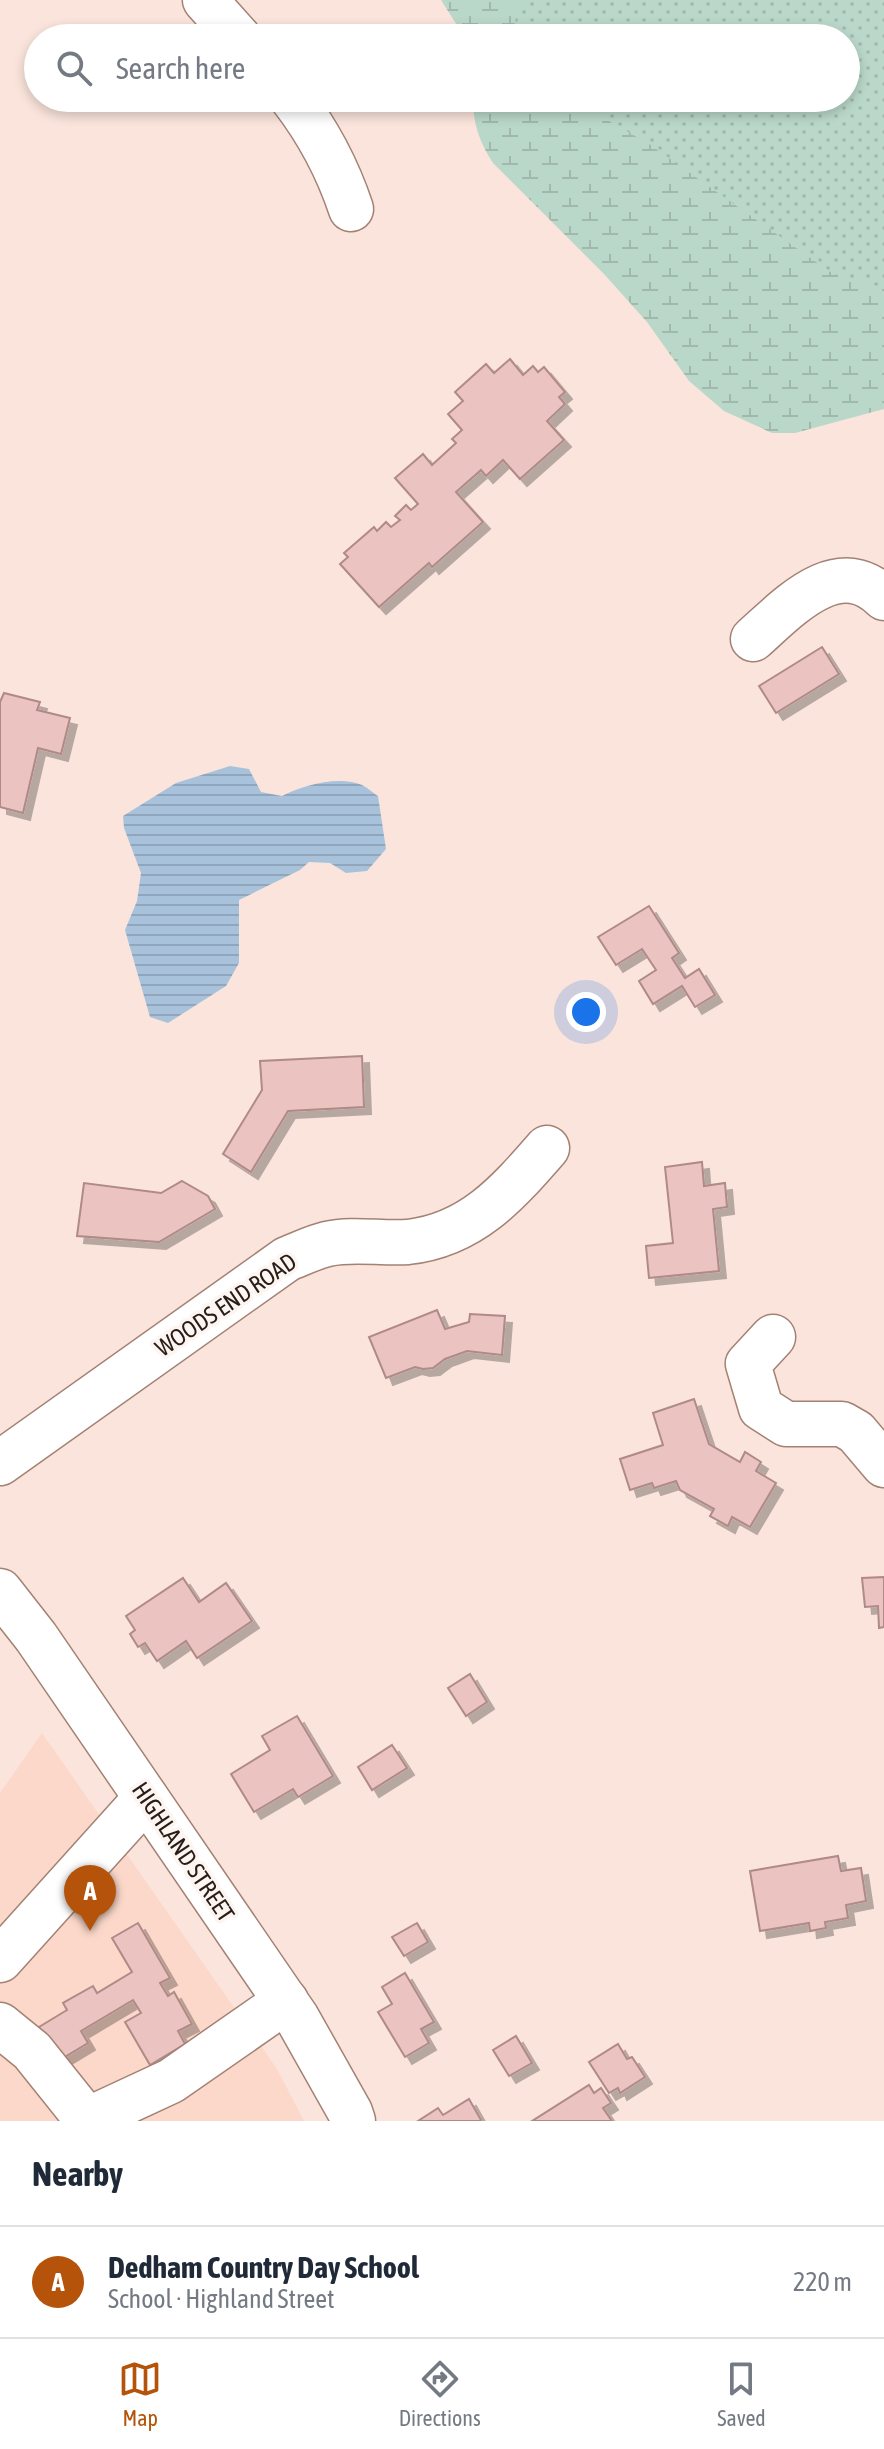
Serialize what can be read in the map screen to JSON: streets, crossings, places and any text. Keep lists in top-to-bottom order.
{
  "streets": {
    "street": ["WOODS END ROAD", "HIGHLAND STREET"]
  },
  "page": {
    "search": "Search here",
    "pins": "A",
    "heading": "Nearby",
    "list": [
      {
        "mark": "A",
        "name": "Dedham Country Day School",
        "note": "School · Highland Street",
        "value": "220 m"
      }
    ],
    "nav": ["Map", "Directions", "Saved"]
  }
}
